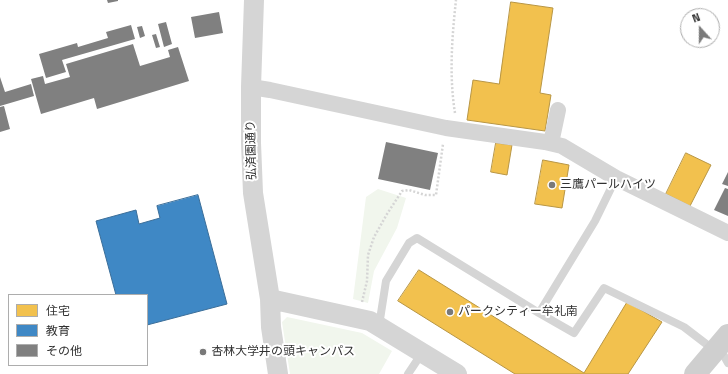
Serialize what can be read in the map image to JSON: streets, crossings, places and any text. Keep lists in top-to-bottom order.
{
  "streets": {
    "street": ["弘済園通り"]
  },
  "places": ["三鷹パールハイツ", "パークシティー牟礼南", "杏林大学井の頭キャンパス"],
  "legend": ["住宅", "教育", "その他"],
  "north": "top"
}
